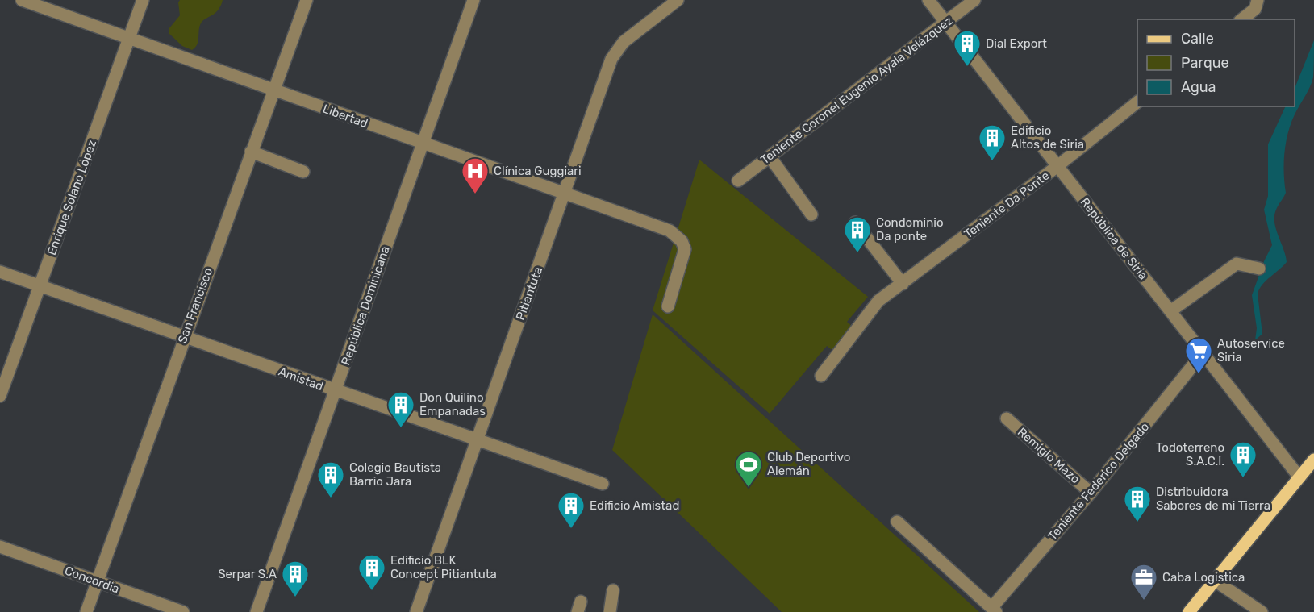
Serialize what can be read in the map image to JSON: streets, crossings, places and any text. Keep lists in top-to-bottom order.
{
  "streets": {
    "street": [
      "Teniente Coronel Eugenio Ayala Velázquez",
      "Libertad",
      "Enrique Solano López",
      "Teniente Da Ponte",
      "República de Siria",
      "Pitiantuta",
      "San Francisco",
      "República Dominicana",
      "Amistad",
      "Remigio Mazo",
      "Teniente Federico Delgado",
      "Concordia"
    ]
  },
  "crossings": [
    ["Teniente Coronel Eugenio Ayala Velázquez", "República de Siria"],
    ["Libertad", "Enrique Solano López"],
    ["Libertad", "Pitiantuta"],
    ["Libertad", "San Francisco"],
    ["Libertad", "República Dominicana"],
    ["Enrique Solano López", "Amistad"],
    ["Teniente Da Ponte", "República de Siria"],
    ["República de Siria", "Teniente Federico Delgado"],
    ["Pitiantuta", "Amistad"],
    ["San Francisco", "Amistad"],
    ["San Francisco", "Concordia"],
    ["República Dominicana", "Amistad"],
    ["Remigio Mazo", "Teniente Federico Delgado"]
  ],
  "places": {
    "building": [
      "Dial Export",
      "Edificio Altos de Siria",
      "Condominio Da ponte",
      "Don Quilino Empanadas",
      "Todoterreno S.A.C.I.",
      "Colegio Bautista Barrio Jara",
      "Distribuidora Sabores de mi Tierra",
      "Edificio Amistad",
      "Edificio BLK Concept Pitiantuta",
      "Serpar S.A"
    ],
    "hospital": ["Clínica Guggiari"],
    "supermarket": ["Autoservice Siria"],
    "sports": ["Club Deportivo Alemán"],
    "office": ["Caba Logistica"]
  },
  "legend": ["Calle", "Parque", "Agua"]
}
